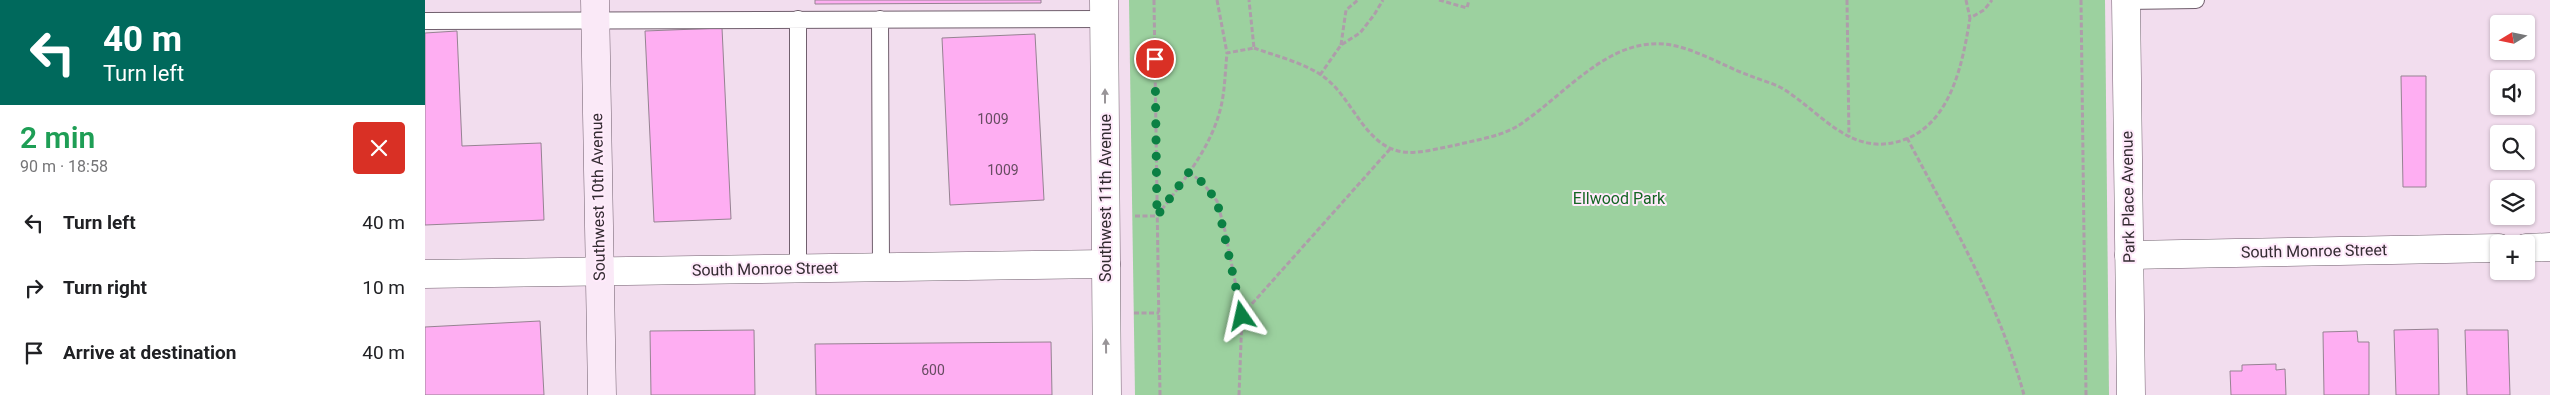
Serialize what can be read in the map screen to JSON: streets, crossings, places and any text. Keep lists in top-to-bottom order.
{
  "streets": {
    "main road": ["Southwest 10th Avenue"],
    "street": ["Park Place Avenue", "Southwest 11th Avenue", "South Monroe Street"]
  },
  "crossings": [
    ["Southwest 10th Avenue", "South Monroe Street"],
    ["Park Place Avenue", "South Monroe Street"],
    ["Southwest 11th Avenue", "South Monroe Street"]
  ],
  "one_way": ["Southwest 11th Avenue"],
  "parks": ["Ellwood Park"],
  "house_numbers": ["1009", "1009", "600"],
  "north": "left",
  "page": {
    "turn": ["40 m", "Turn left"],
    "map_buttons": "+",
    "heading": ["2 min", "90 m · 18:58"],
    "list": [
      {
        "name": "Turn left",
        "value": "40 m"
      },
      {
        "name": "Turn right",
        "value": "10 m"
      },
      {
        "name": "Arrive at destination",
        "value": "40 m"
      }
    ]
  }
}
